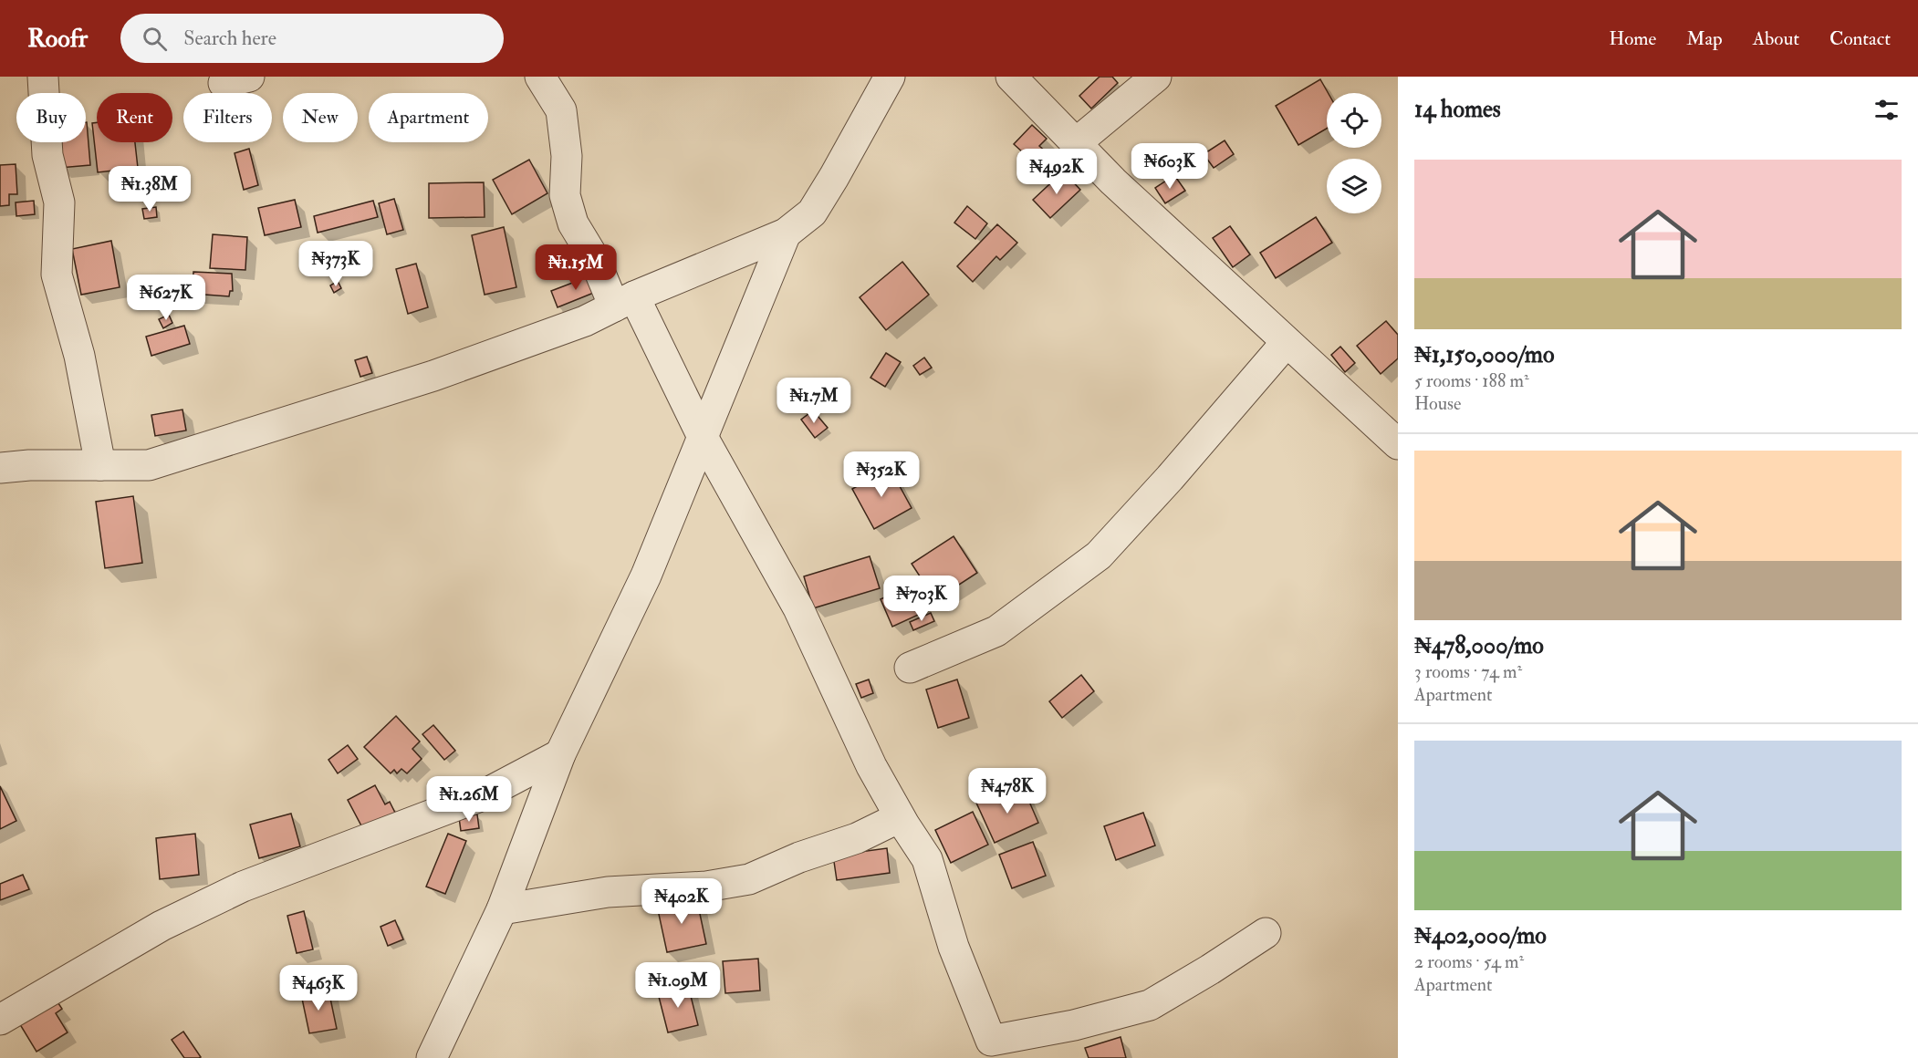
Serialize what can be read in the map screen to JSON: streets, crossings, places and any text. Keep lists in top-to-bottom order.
{
  "page": {
    "header": "Roofr",
    "search": "Search here",
    "nav": [
      "Home",
      "Map",
      "About",
      "Contact"
    ],
    "heading": "14 homes",
    "chip": [
      "Buy",
      "Rent",
      "Filters",
      "New",
      "Apartment"
    ],
    "list": [
      {
        "name": "₦1,150,000/mo",
        "note": "5 rooms · 188 m² · House"
      },
      {
        "name": "₦478,000/mo",
        "note": "3 rooms · 74 m² · Apartment"
      },
      {
        "name": "₦402,000/mo",
        "note": "2 rooms · 54 m² · Apartment"
      }
    ],
    "price": [
      "₦603K",
      "₦492K",
      "₦1.38M",
      "₦373K",
      "₦1.15M",
      "₦627K",
      "₦1.7M",
      "₦352K",
      "₦703K",
      "₦478K",
      "₦1.26M",
      "₦402K",
      "₦1.09M",
      "₦463K"
    ]
  }
}
